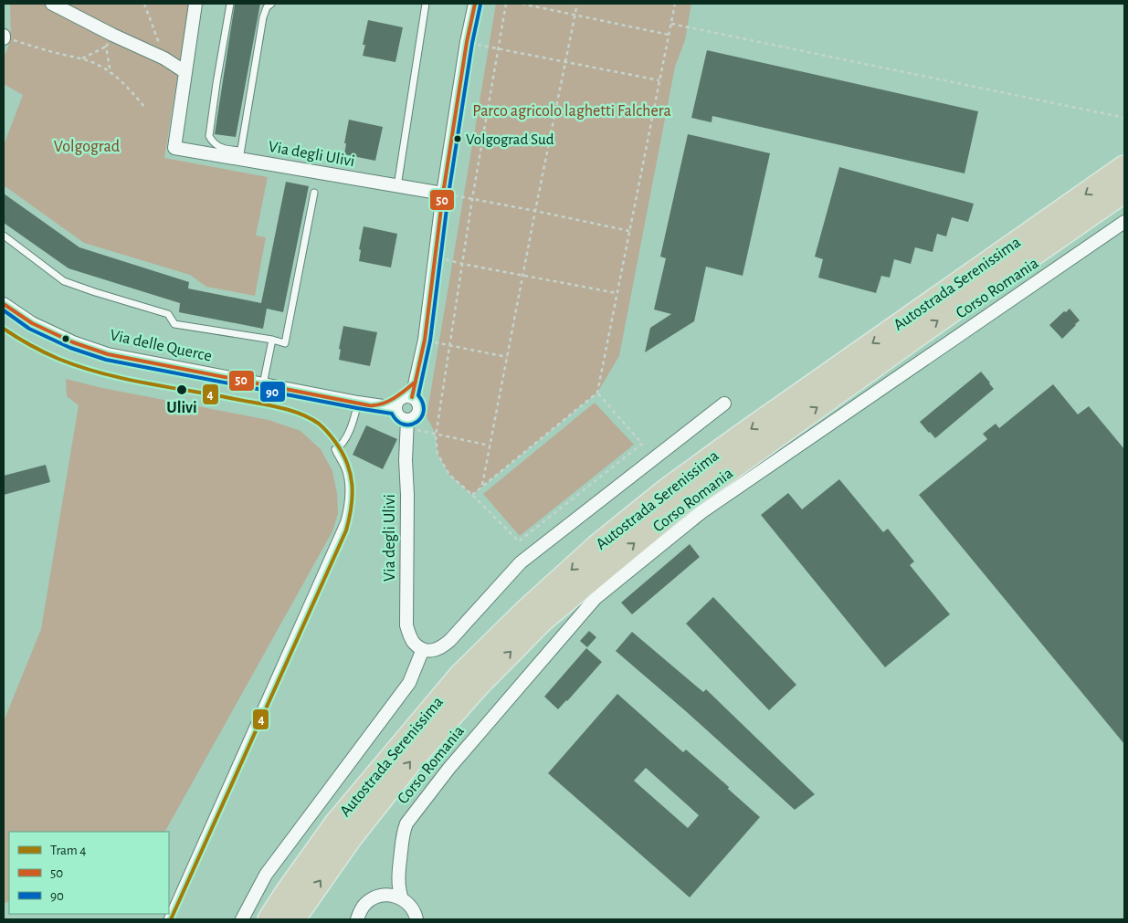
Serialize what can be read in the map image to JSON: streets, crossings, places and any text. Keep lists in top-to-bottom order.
{
  "streets": {
    "highway": ["Autostrada Serenissima"],
    "street": ["Via degli Ulivi", "Corso Romania", "Via delle Querce"]
  },
  "crossings": [
    ["Via degli Ulivi", "Via delle Querce"]
  ],
  "parks": ["Parco agricolo laghetti Falchera", "Volgograd"],
  "places": ["Volgograd Sud", "Ulivi"],
  "lines": ["transit line 50", "transit line 90", "tram line 4"],
  "legend": ["Tram 4", "50", "90"]
}
